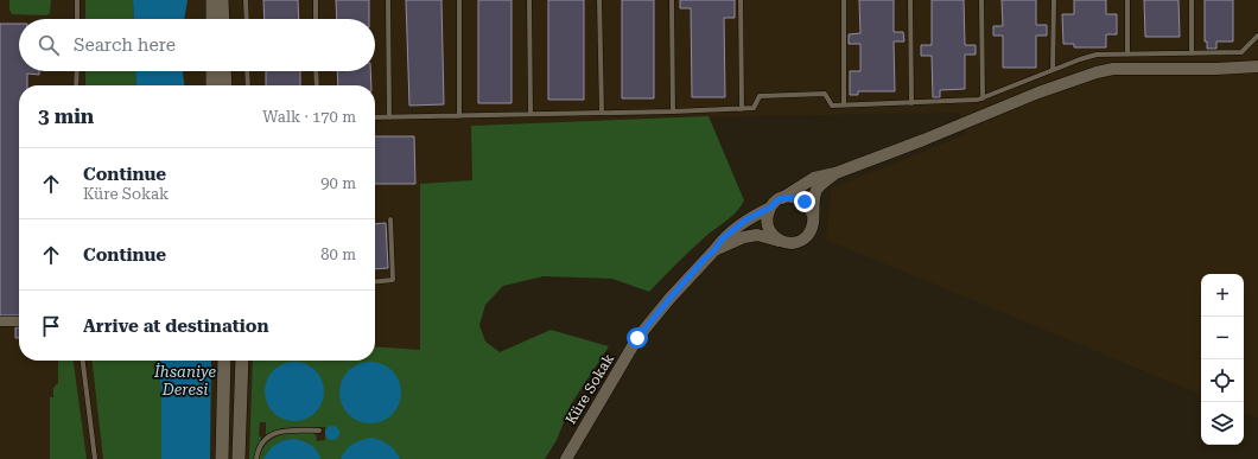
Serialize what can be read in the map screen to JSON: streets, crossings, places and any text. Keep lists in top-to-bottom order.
{
  "streets": {
    "street": ["Küre Sokak"]
  },
  "water": ["İhsaniye Deresi"],
  "page": {
    "search": "Search here",
    "heading": ["3 min", "Walk · 170 m"],
    "list": [
      ["Continue", "Küre Sokak", "90 m"],
      ["Continue", "80 m"],
      "Arrive at destination"
    ],
    "map_buttons": ["+", "−"]
  }
}
